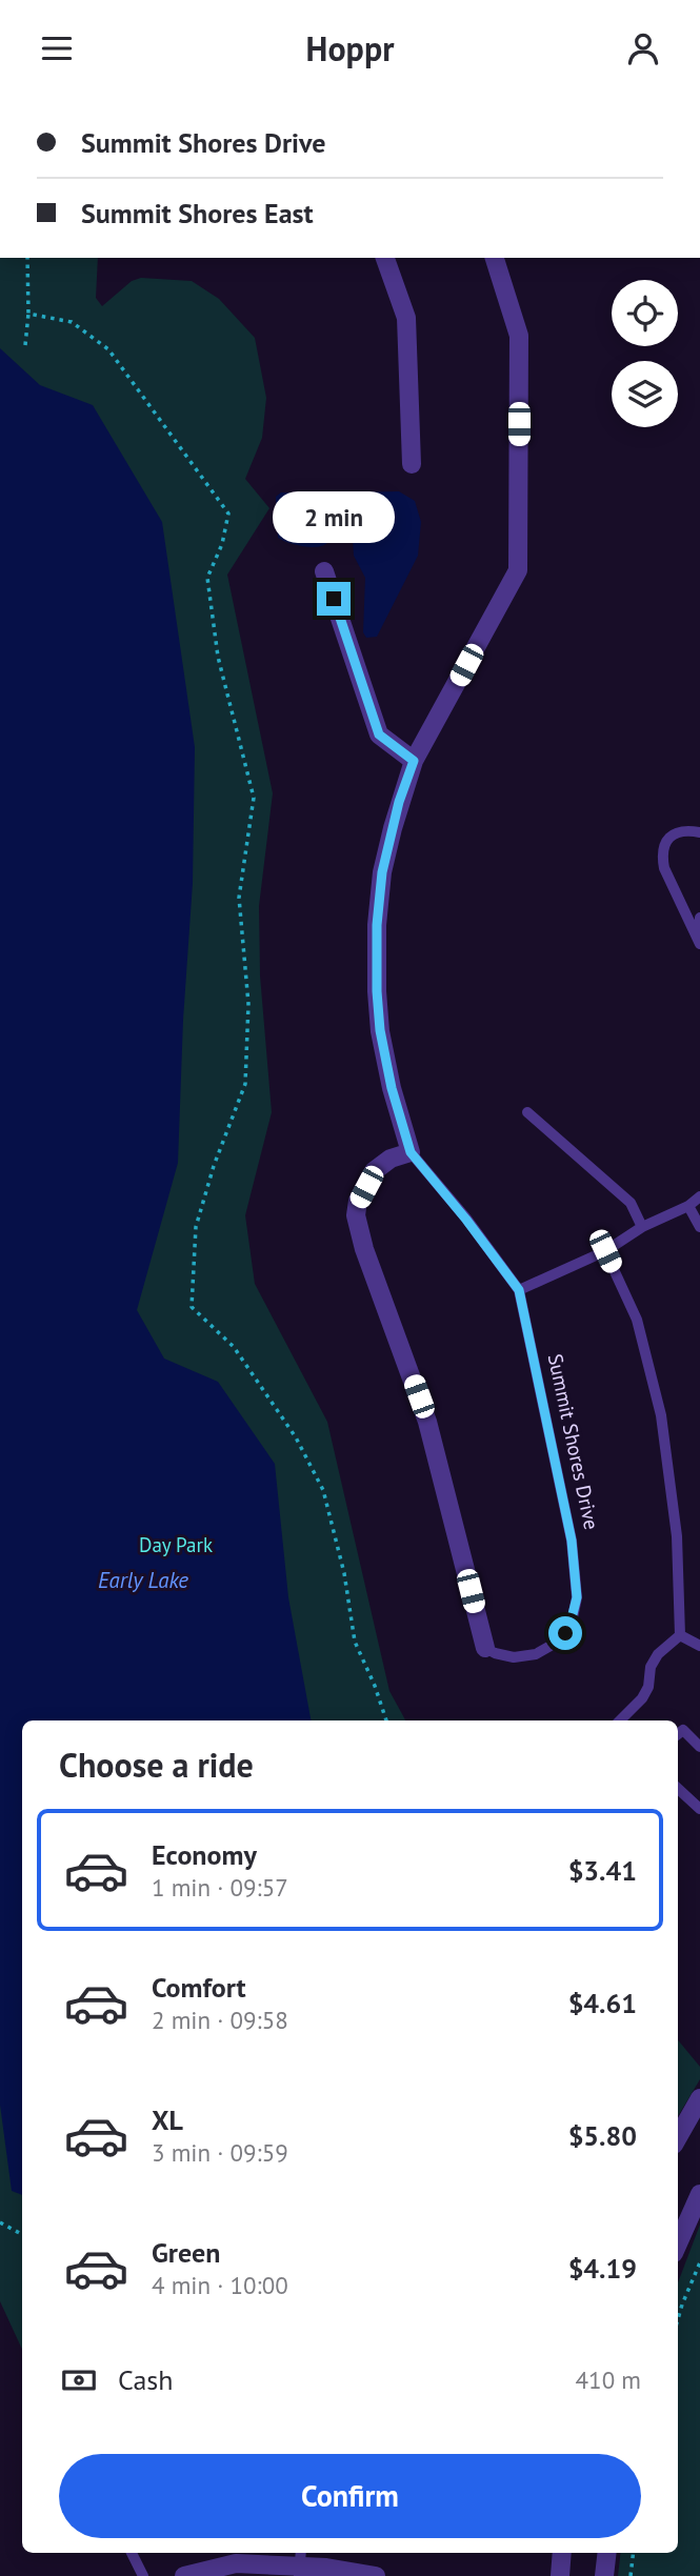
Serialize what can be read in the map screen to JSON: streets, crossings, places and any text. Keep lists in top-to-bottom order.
{
  "streets": {
    "street": ["Summit Shores Drive"]
  },
  "water": ["Early Lake"],
  "parks": ["Day Park"],
  "page": {
    "header": "Hoppr",
    "banner": ["Summit Shores Drive", "Summit Shores East"],
    "bubble": "2 min",
    "heading": "Choose a ride",
    "list": [
      {
        "name": "Economy",
        "note": "1 min · 09:57",
        "value": "$3.41"
      },
      {
        "name": "Comfort",
        "note": "2 min · 09:58",
        "value": "$4.61"
      },
      {
        "name": "XL",
        "note": "3 min · 09:59",
        "value": "$5.80"
      },
      {
        "name": "Green",
        "note": "4 min · 10:00",
        "value": "$4.19"
      }
    ],
    "pay": ["Cash", "410 m"],
    "buttons": "Confirm"
  }
}
